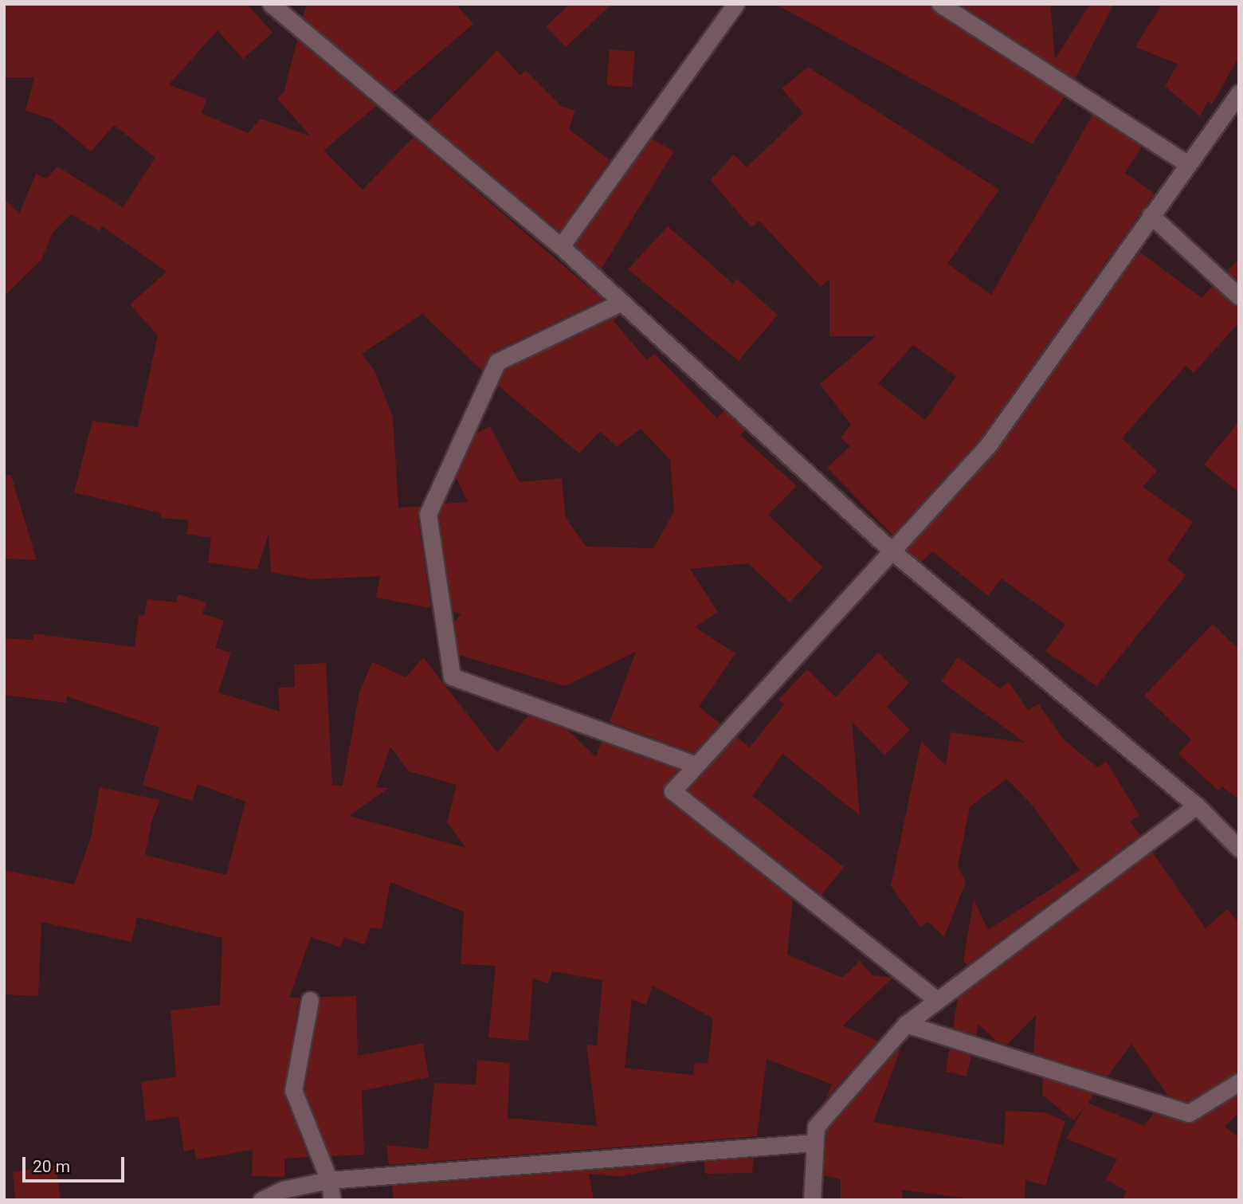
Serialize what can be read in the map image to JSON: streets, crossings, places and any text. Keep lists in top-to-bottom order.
{
  "scale_bar": "20 m"
}
